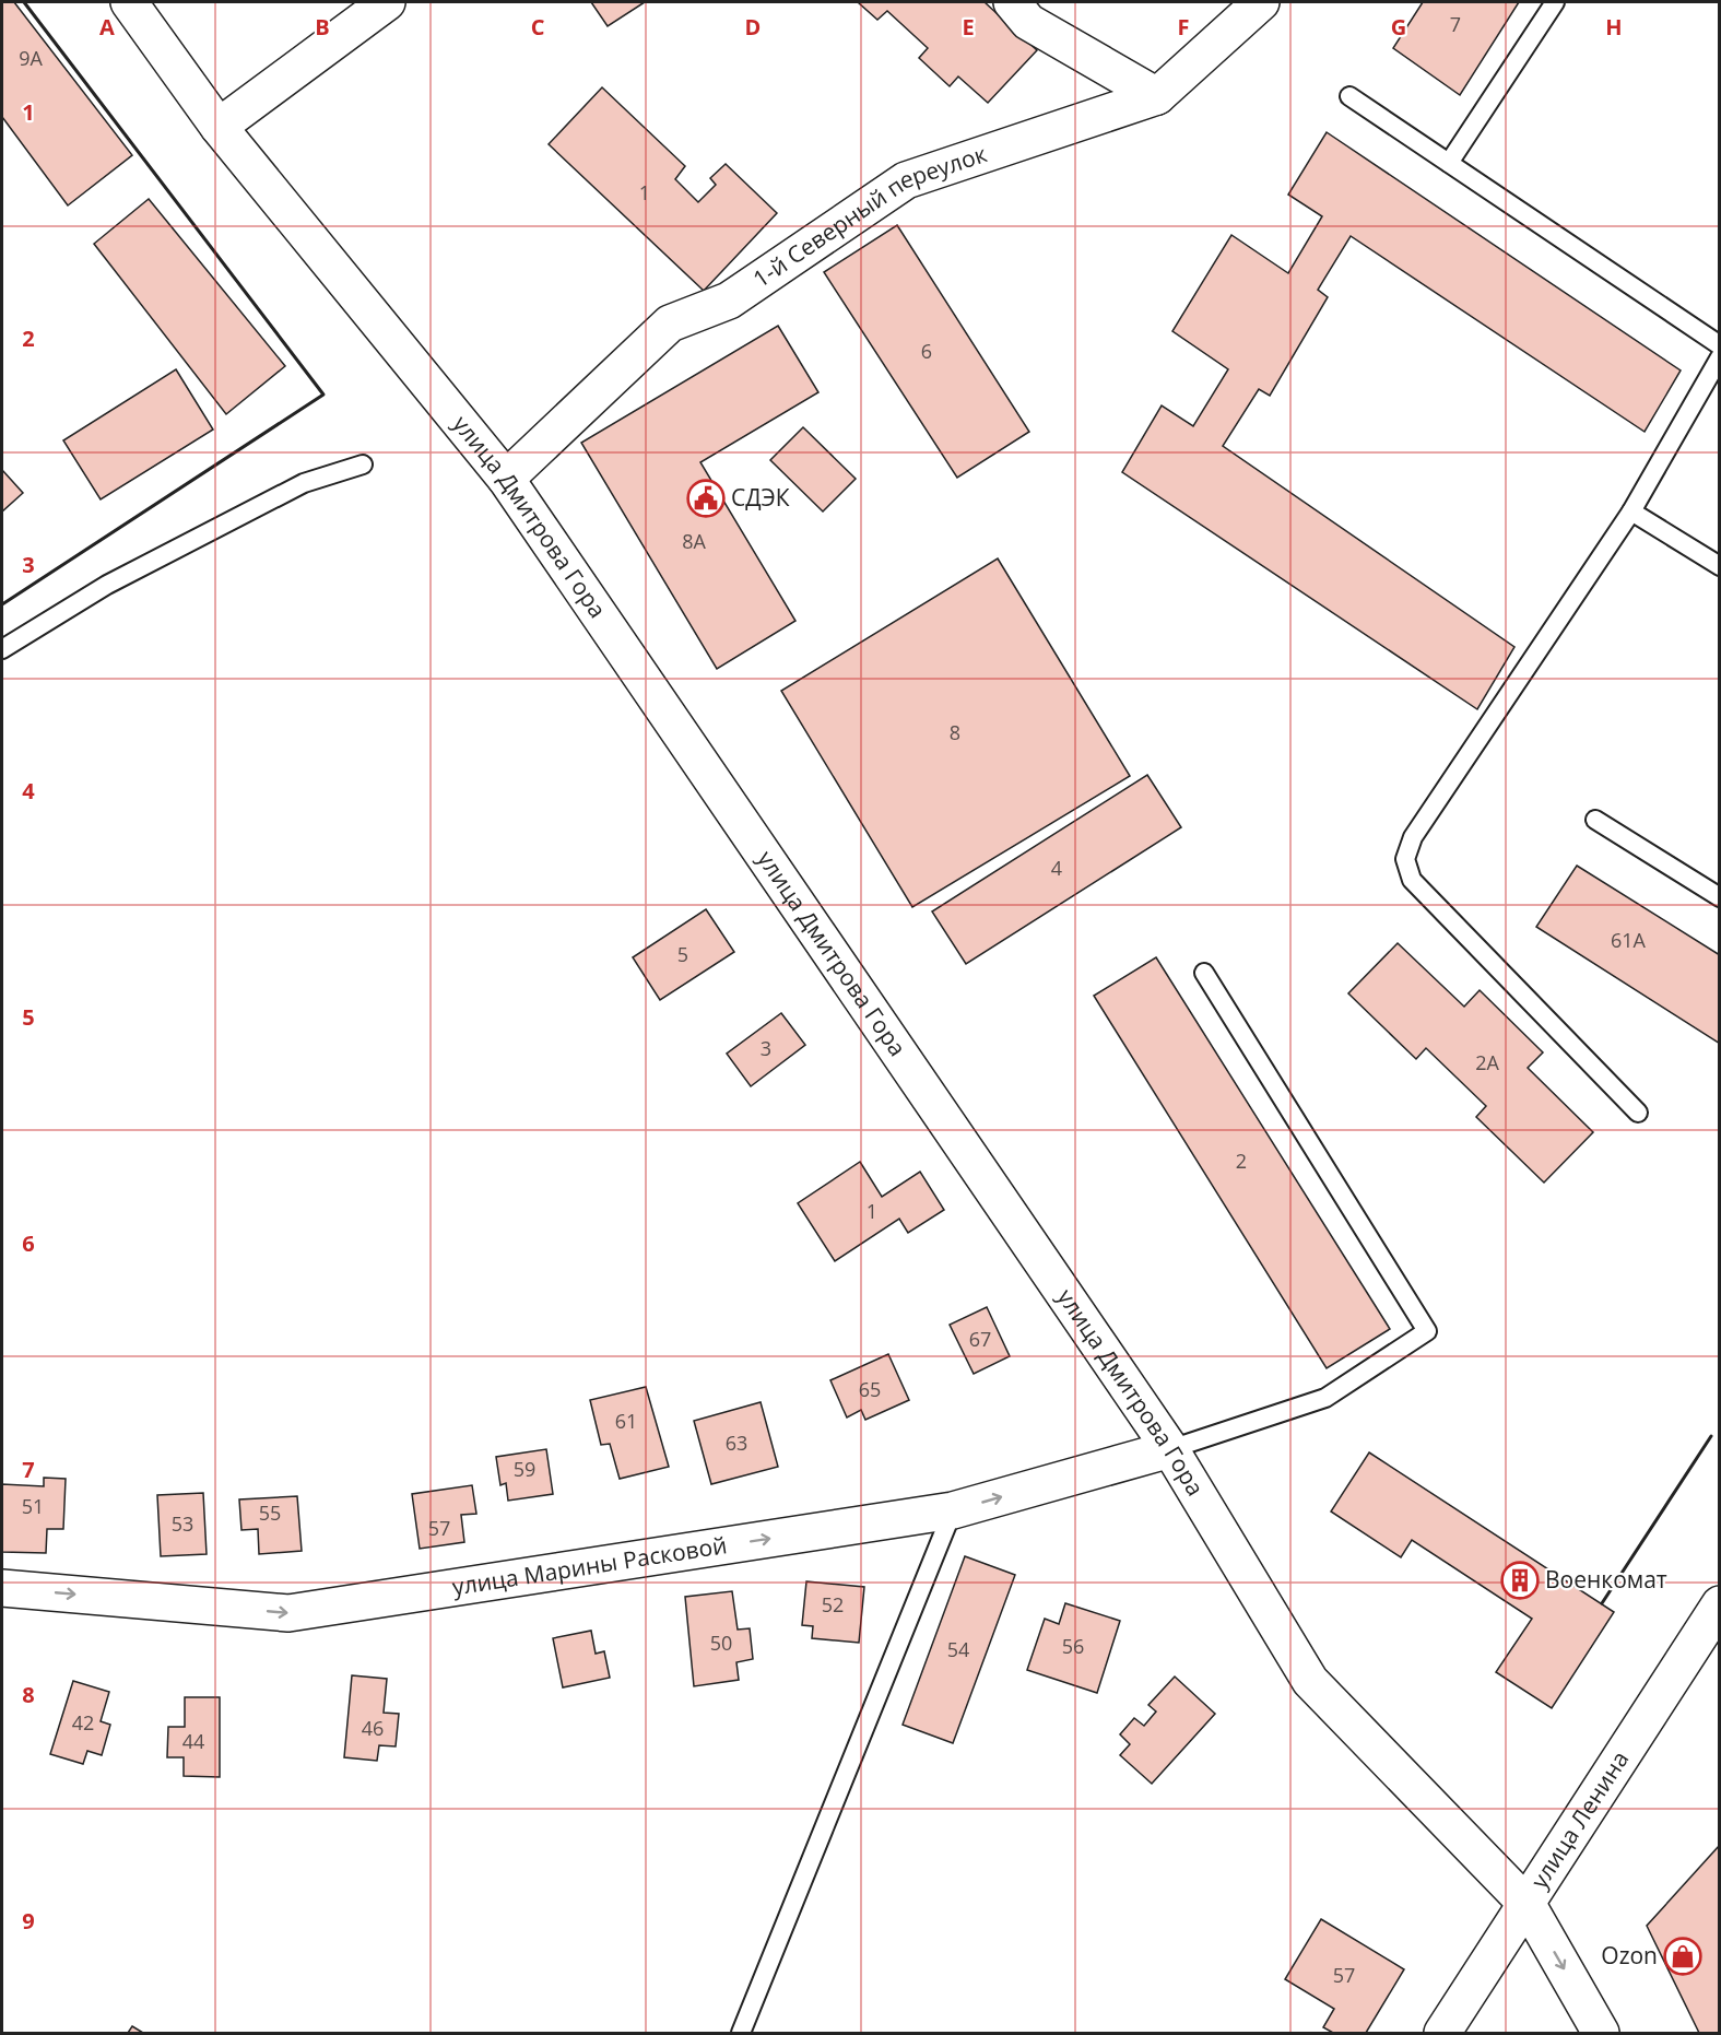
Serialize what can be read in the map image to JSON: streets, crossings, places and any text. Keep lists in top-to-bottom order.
{
  "streets": {
    "street": [
      "1-й Северный переулок",
      "улица Дмитрова Гора",
      "улица Марины Расковой",
      "улица Ленина"
    ]
  },
  "crossings": [
    ["1-й Северный переулок", "улица Дмитрова Гора"],
    ["улица Дмитрова Гора", "улица Марины Расковой"],
    ["улица Дмитрова Гора", "улица Ленина"]
  ],
  "one_way": ["улица Марины Расковой"],
  "places": {
    "public building": ["СДЭК"],
    "building": ["Военкомат"],
    "shop": ["Ozon"]
  },
  "house_numbers": [
    "7",
    "9А",
    "1",
    "6",
    "8А",
    "8",
    "4",
    "61А",
    "5",
    "3",
    "2А",
    "2",
    "1",
    "67",
    "65",
    "61",
    "63",
    "59",
    "51",
    "55",
    "53",
    "57",
    "52",
    "50",
    "56",
    "54",
    "42",
    "46",
    "44",
    "57"
  ],
  "grid": {
    "columns": [
      "A",
      "B",
      "C",
      "D",
      "E",
      "F",
      "G",
      "H"
    ],
    "rows": [
      "1",
      "2",
      "3",
      "4",
      "5",
      "6",
      "7",
      "8",
      "9"
    ]
  }
}
